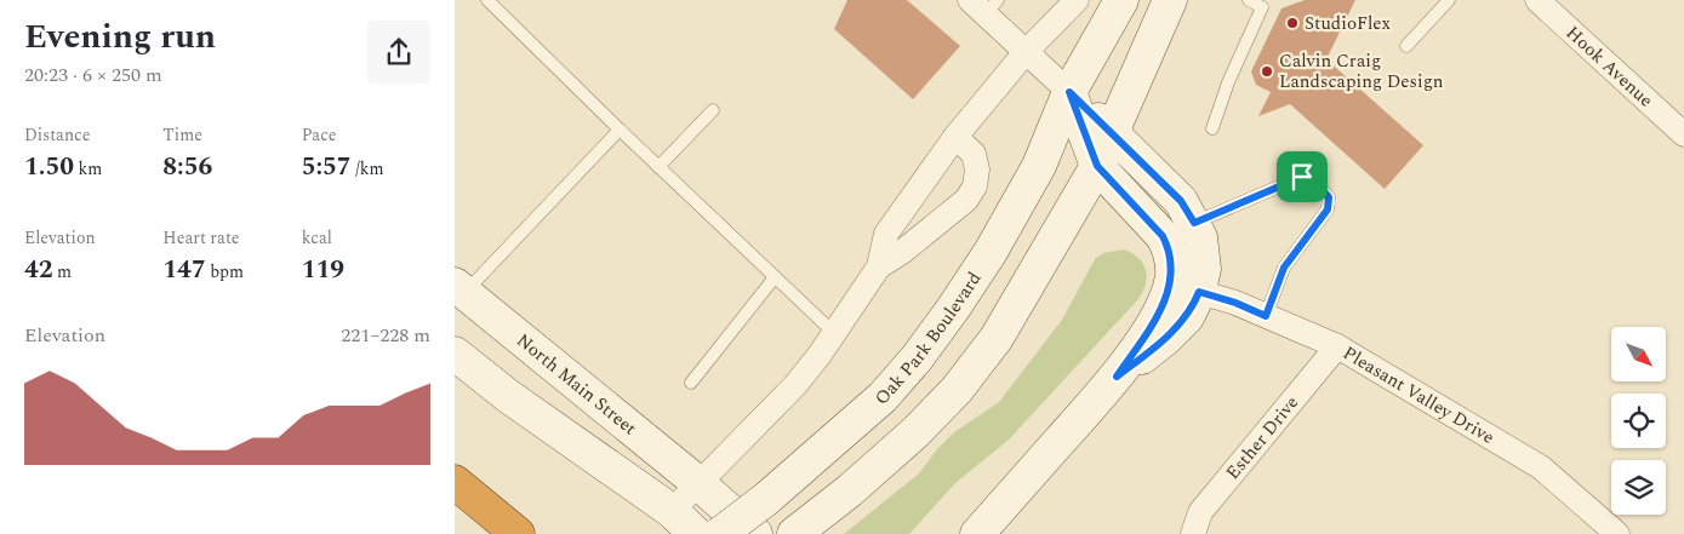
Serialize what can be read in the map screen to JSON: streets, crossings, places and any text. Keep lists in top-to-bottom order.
{
  "streets": {
    "street": [
      "Hook Avenue",
      "Oak Park Boulevard",
      "North Main Street",
      "Pleasant Valley Drive",
      "Esther Drive"
    ]
  },
  "crossings": [
    ["Pleasant Valley Drive", "Esther Drive"]
  ],
  "places": ["StudioFlex", "Calvin Craig Landscaping Design"],
  "north": "bottom right",
  "page": {
    "heading": ["Evening run", "20:23 · 6 × 250 m"],
    "stats": [
      ["Distance", "1.50 km"],
      ["Time", "8:56"],
      ["Pace", "5:57 /km"],
      ["Elevation", "42 m"],
      ["Heart rate", "147 bpm"],
      ["kcal", "119"]
    ],
    "chart": ["Elevation", "221–228 m"]
  }
}
